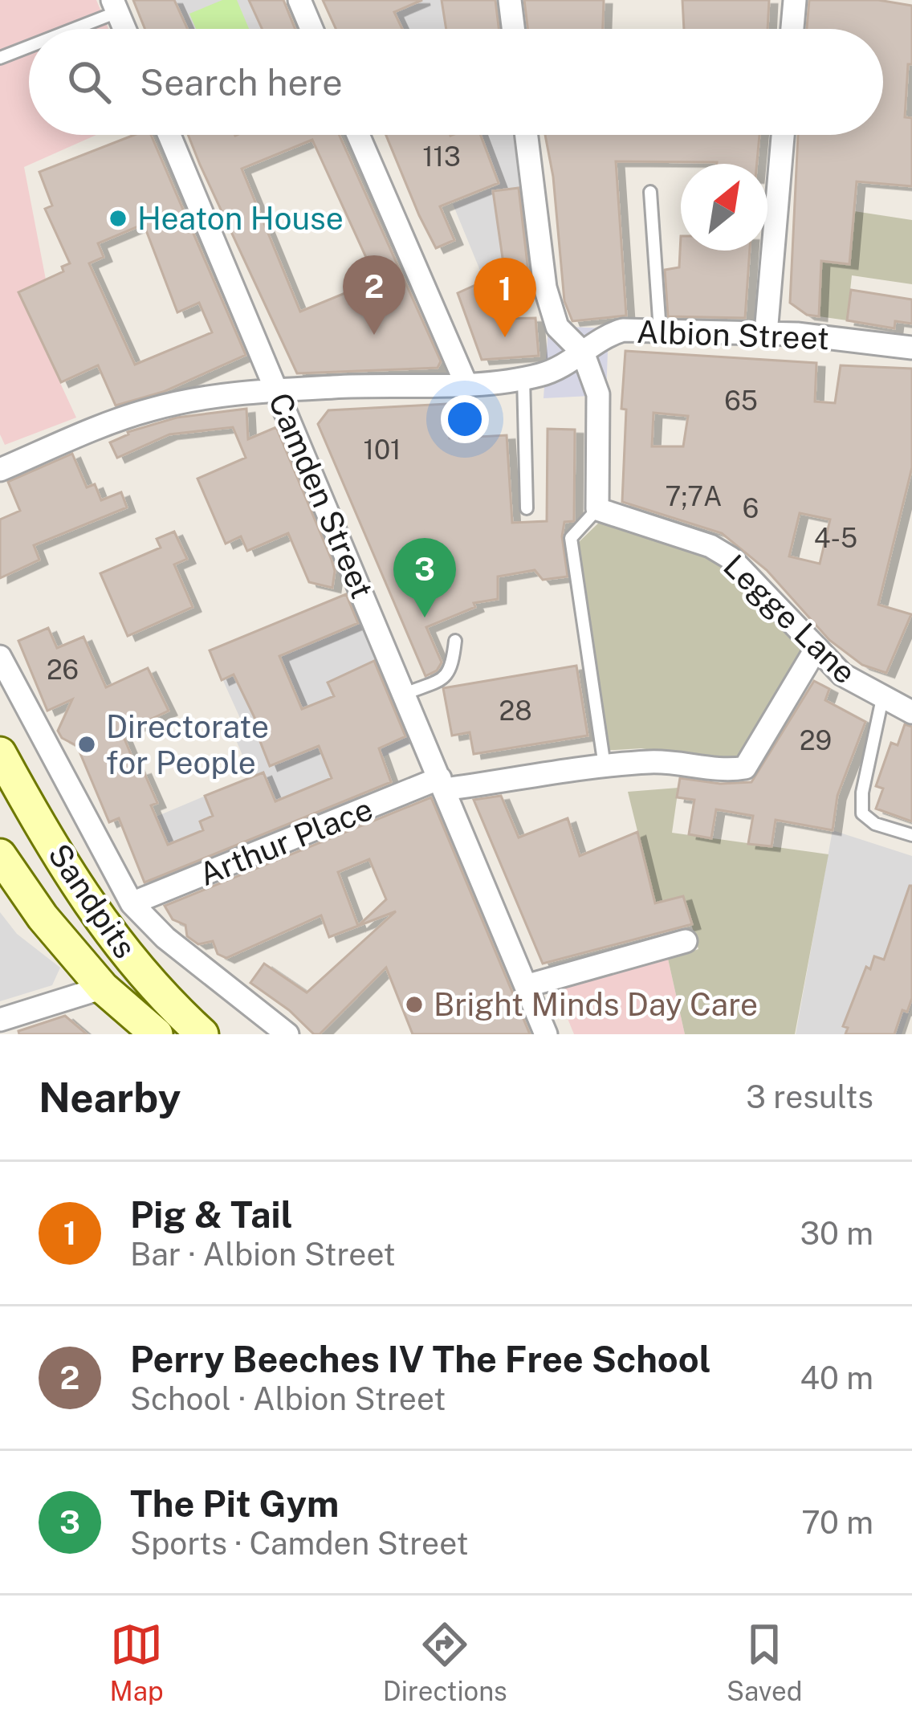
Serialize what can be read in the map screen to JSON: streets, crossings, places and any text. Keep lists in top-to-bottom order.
{
  "streets": {
    "main road": ["Sandpits"],
    "street": [
      "Albion Street",
      "Camden Street",
      "Legge Lane",
      "Arthur Place"
    ]
  },
  "crossings": [
    ["Albion Street", "Camden Street"],
    ["Camden Street", "Arthur Place"],
    ["Legge Lane", "Arthur Place"]
  ],
  "places": ["Heaton House", "Directorate for People", "Bright Minds Day Care"],
  "house_numbers": [
    "113",
    "65",
    "101",
    "7;7A",
    "6",
    "4-5",
    "26",
    "28",
    "29"
  ],
  "north": "top right",
  "page": {
    "search": "Search here",
    "pins": ["2", "1", "3"],
    "heading": ["Nearby", "3 results"],
    "list": [
      {
        "mark": "1",
        "name": "Pig & Tail",
        "note": "Bar · Albion Street",
        "value": "30 m"
      },
      {
        "mark": "2",
        "name": "Perry Beeches IV The Free School",
        "note": "School · Albion Street",
        "value": "40 m"
      },
      {
        "mark": "3",
        "name": "The Pit Gym",
        "note": "Sports · Camden Street",
        "value": "70 m"
      }
    ],
    "nav": ["Map", "Directions", "Saved"]
  }
}
